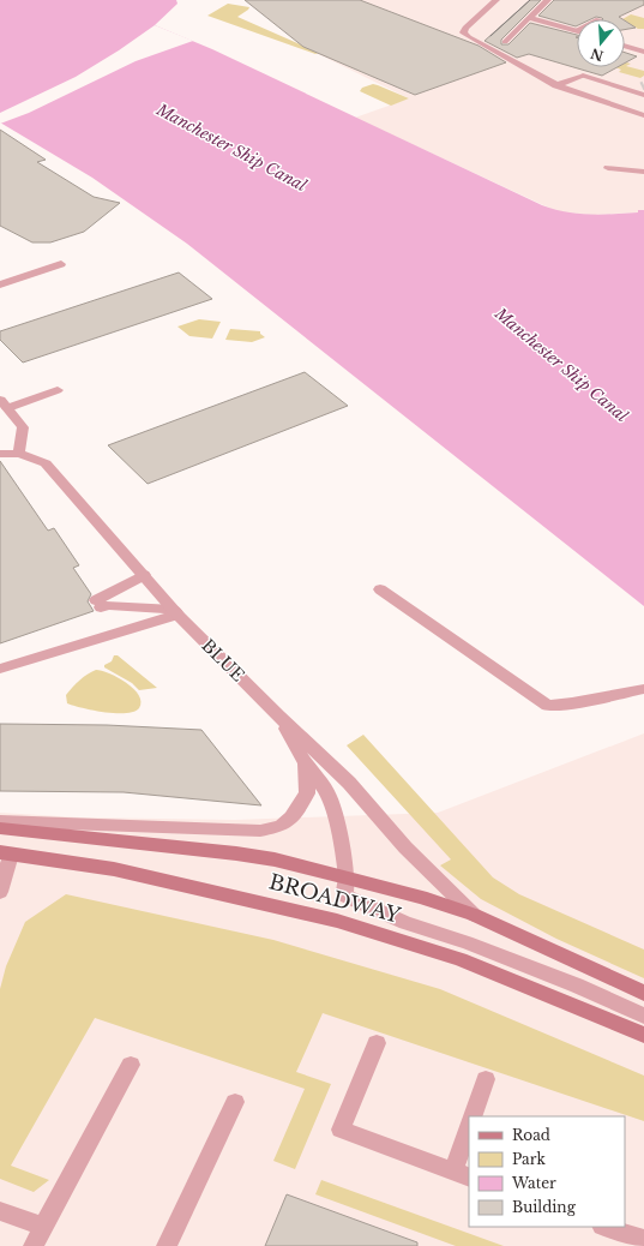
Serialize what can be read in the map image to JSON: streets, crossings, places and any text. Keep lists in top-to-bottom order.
{
  "streets": {
    "street": ["BLUE", "BROADWAY"]
  },
  "crossings": [
    ["BLUE", "BROADWAY"]
  ],
  "water": ["Manchester Ship Canal"],
  "legend": [
    "Road",
    "Park",
    "Water",
    "Building"
  ],
  "north": "bottom"
}
